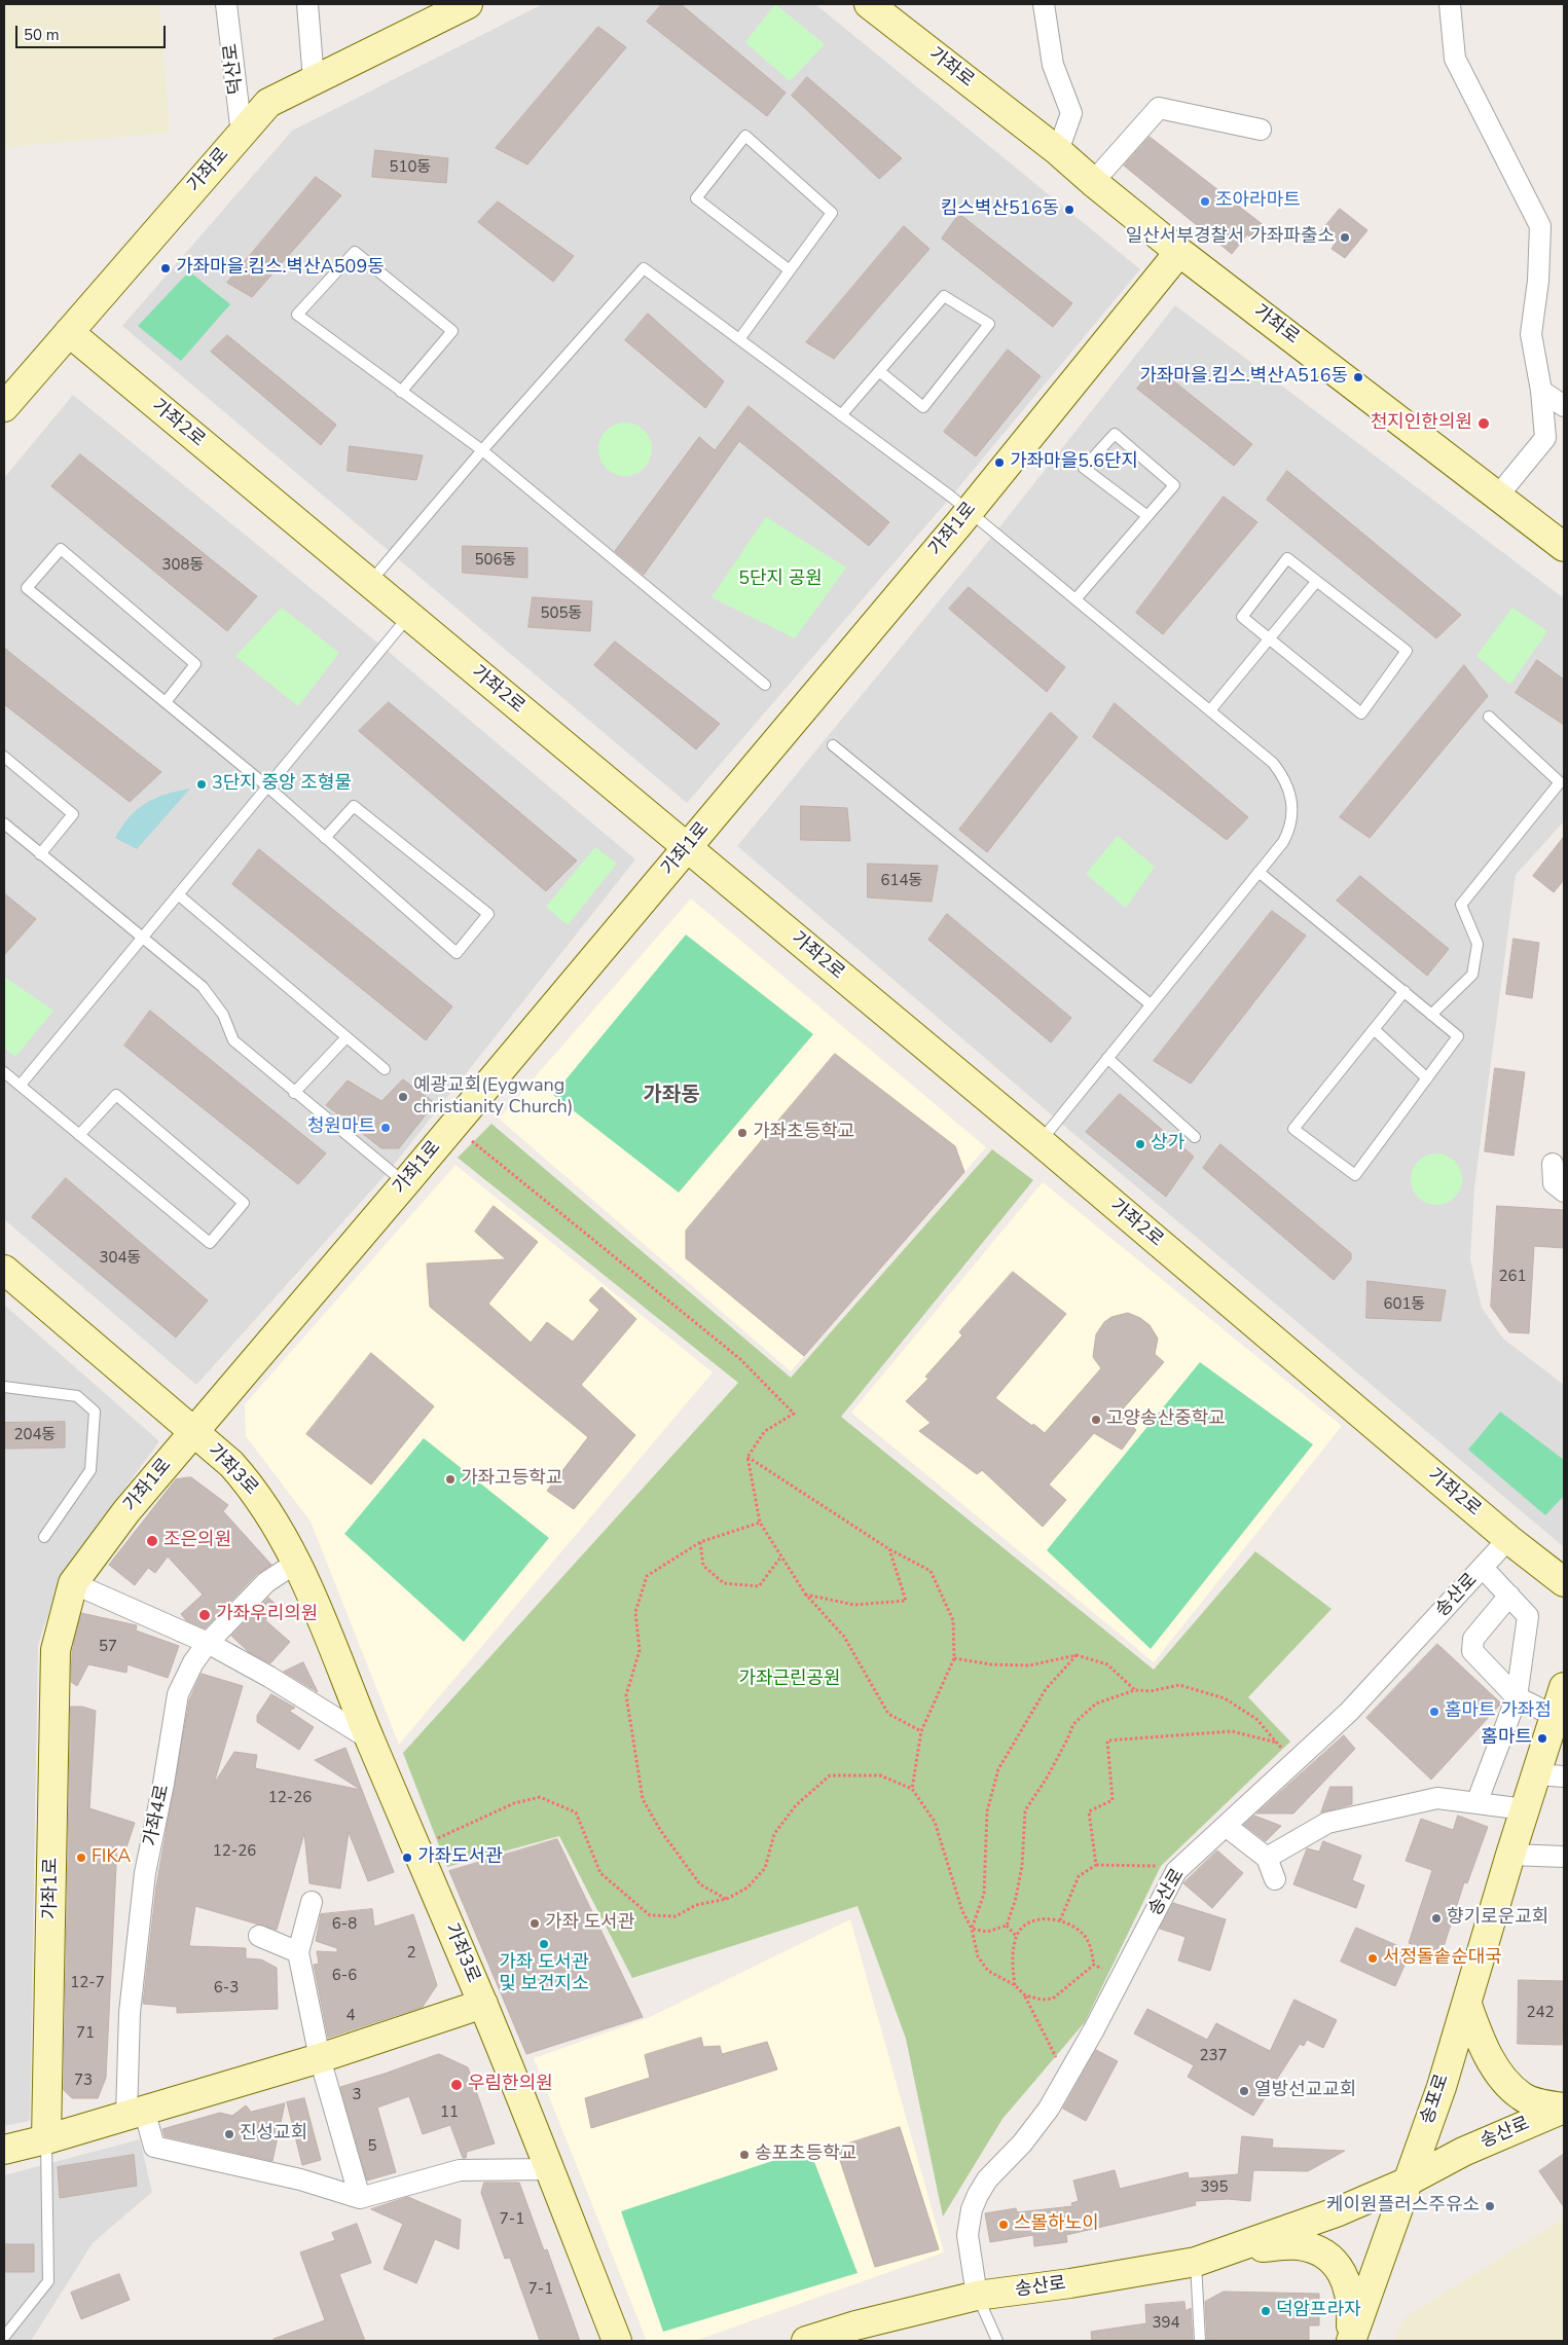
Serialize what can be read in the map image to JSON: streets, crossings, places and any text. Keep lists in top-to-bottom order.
{
  "streets": {
    "street": [
      "가좌로",
      "덕산로",
      "가좌2로",
      "가좌1로",
      "가좌3로",
      "송산로",
      "가좌4로",
      "송포로"
    ]
  },
  "crossings": [
    ["가좌로", "덕산로"],
    ["가좌로", "가좌2로"],
    ["가좌로", "가좌1로"],
    ["가좌2로", "가좌1로"],
    ["가좌2로", "송산로"],
    ["가좌1로", "가좌3로"],
    ["가좌3로", "가좌4로"],
    ["송산로", "송포로"]
  ],
  "districts": ["가좌동"],
  "parks": ["5단지 공원", "가좌근린공원"],
  "places": [
    "조아라마트",
    "킴스벽산516동",
    "일산서부경찰서 가좌파출소",
    "가좌마을.킴스.벽산A509동",
    "가좌마을.킴스.벽산A516동",
    "천지인한의원",
    "가좌마을5.6단지",
    "3단지 중앙 조형물",
    "예광교회(Eygwang christianity Church)",
    "청원마트",
    "가좌초등학교",
    "상가",
    "고양송산중학교",
    "가좌고등학교",
    "조은의원",
    "가좌우리의원",
    "홈마트 가좌점",
    "홈마트",
    "FIKA",
    "가좌도서관",
    "향기로운교회",
    "가좌 도서관",
    "가좌 도서관 및 보건지소",
    "서정돌솥순대국",
    "우림한의원",
    "열방선교교회",
    "진성교회",
    "송포초등학교",
    "케이원플러스주유소",
    "스몰하노이",
    "덕암프라자"
  ],
  "house_numbers": [
    "510동",
    "506동",
    "308동",
    "505동",
    "614동",
    "304동",
    "261",
    "601동",
    "204동",
    "57",
    "12-26",
    "12-26",
    "6-8",
    "2",
    "6-6",
    "12-7",
    "6-3",
    "242",
    "4",
    "71",
    "237",
    "73",
    "3",
    "11",
    "5",
    "395",
    "7-1",
    "7-1",
    "394"
  ],
  "scale_bar": "50 m"
}
